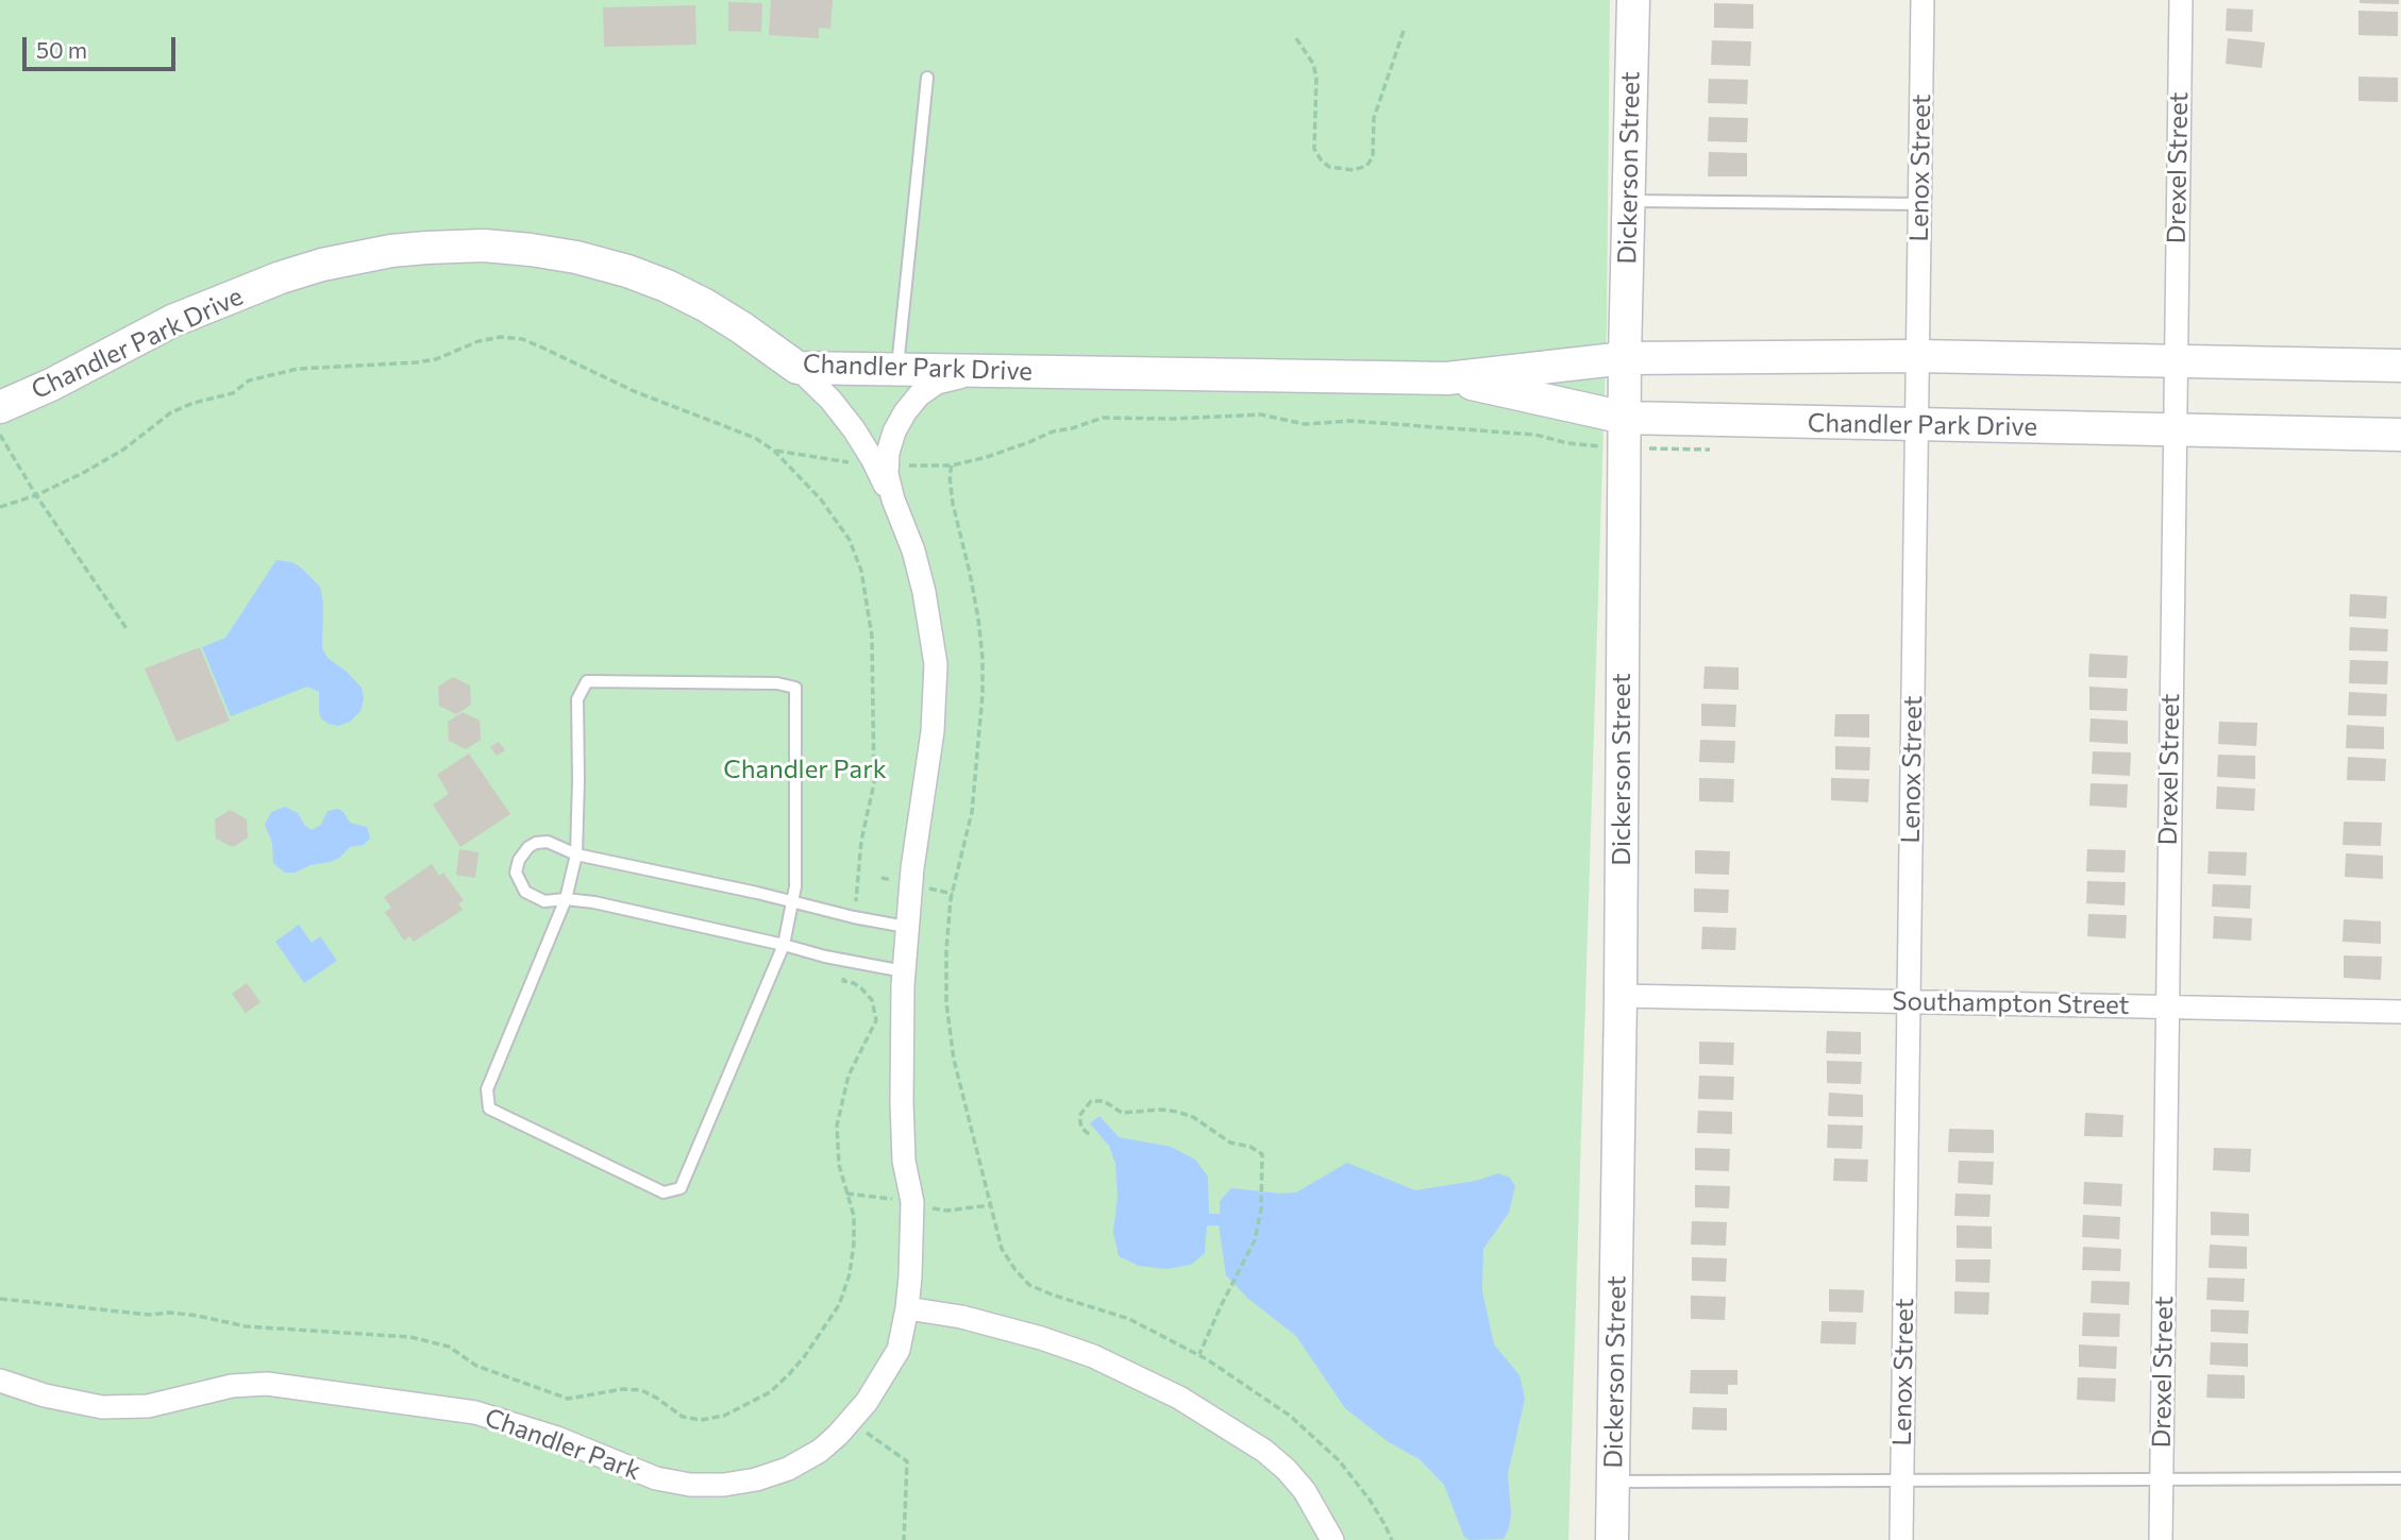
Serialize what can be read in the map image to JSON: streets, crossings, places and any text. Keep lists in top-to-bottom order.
{
  "streets": {
    "street": [
      "Dickerson Street",
      "Lenox Street",
      "Drexel Street",
      "Chandler Park Drive",
      "Southampton Street",
      "Chandler Park"
    ]
  },
  "crossings": [
    ["Dickerson Street", "Chandler Park Drive"],
    ["Dickerson Street", "Southampton Street"],
    ["Lenox Street", "Chandler Park Drive"],
    ["Lenox Street", "Southampton Street"],
    ["Drexel Street", "Chandler Park Drive"],
    ["Drexel Street", "Southampton Street"],
    ["Chandler Park Drive", "Chandler Park"]
  ],
  "parks": ["Chandler Park"],
  "scale_bar": "50 m"
}
